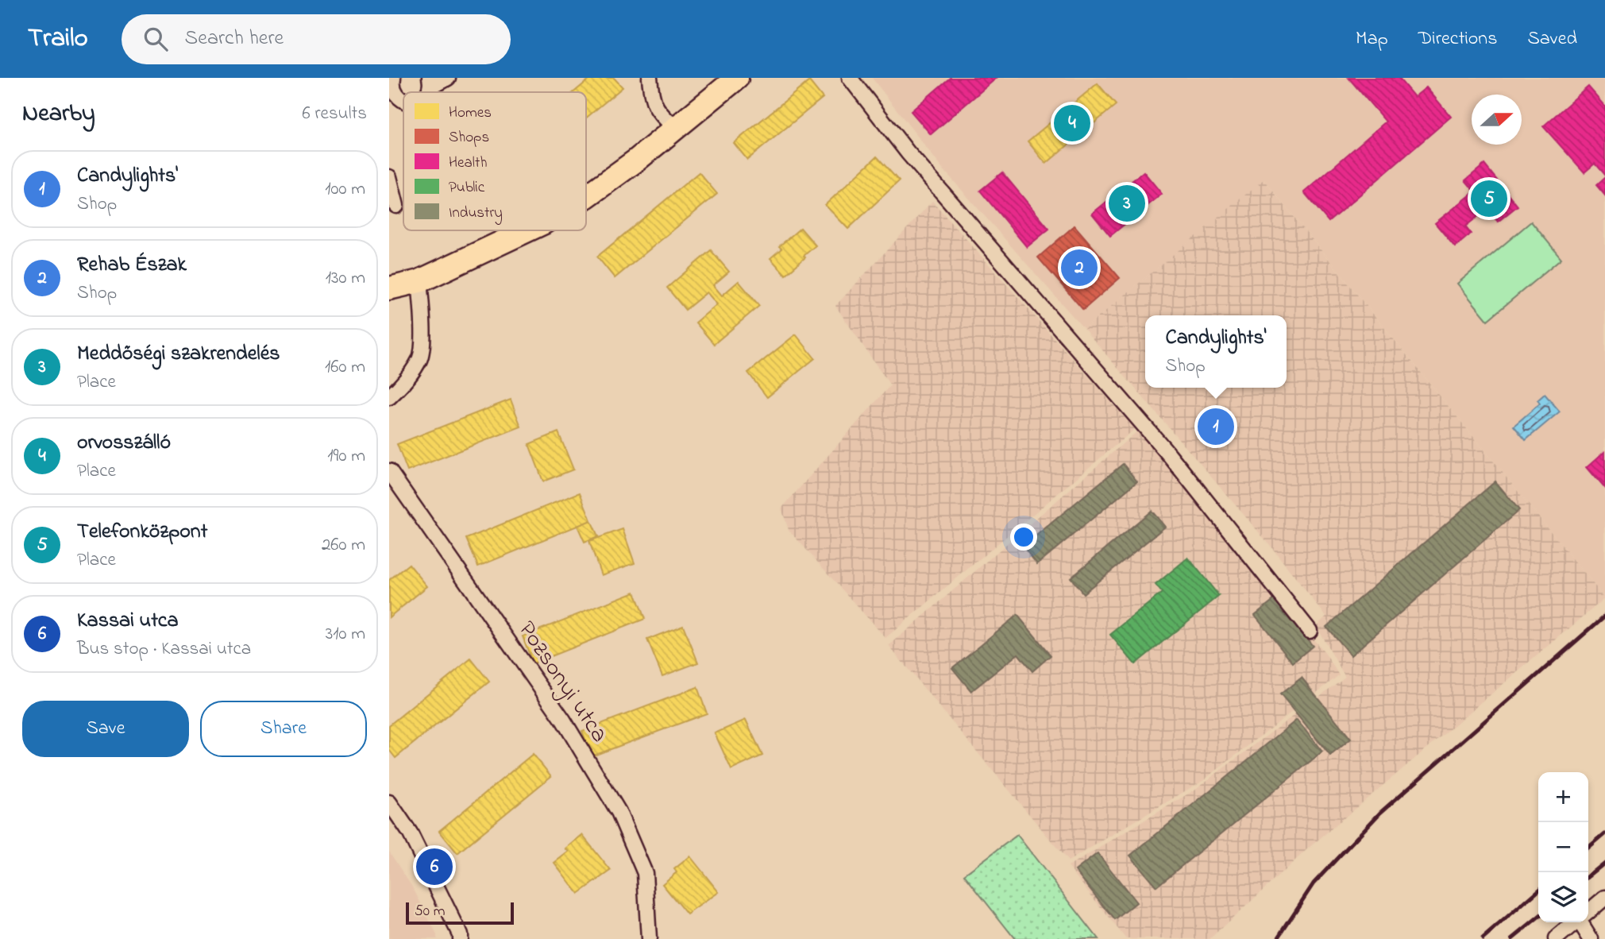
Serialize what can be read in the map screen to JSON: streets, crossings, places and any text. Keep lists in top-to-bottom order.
{
  "streets": {
    "street": ["Pozsonyi utca"]
  },
  "legend": [
    "Homes",
    "Shops",
    "Health",
    "Public",
    "Industry"
  ],
  "scale_bar": "50 m",
  "north": "right",
  "page": {
    "header": "Trailo",
    "search": "Search here",
    "nav": ["Map", "Directions", "Saved"],
    "heading": ["Nearby", "6 results"],
    "pins": [
      "4",
      "5",
      "3",
      "2",
      "1",
      "6"
    ],
    "list": [
      {
        "mark": "1",
        "name": "Candylights'",
        "note": "Shop",
        "value": "100 m"
      },
      {
        "mark": "2",
        "name": "Rehab Észak",
        "note": "Shop",
        "value": "130 m"
      },
      {
        "mark": "3",
        "name": "Meddőségi szakrendelés",
        "note": "Place",
        "value": "160 m"
      },
      {
        "mark": "4",
        "name": "orvosszálló",
        "note": "Place",
        "value": "190 m"
      },
      {
        "mark": "5",
        "name": "Telefonközpont",
        "note": "Place",
        "value": "260 m"
      },
      {
        "mark": "6",
        "name": "Kassai utca",
        "note": "Bus stop · Kassai utca",
        "value": "310 m"
      }
    ],
    "popup": ["Candylights'", "Shop"],
    "buttons": ["Save", "Share"],
    "map_buttons": ["+", "−"],
    "scale": "50 m"
  }
}
